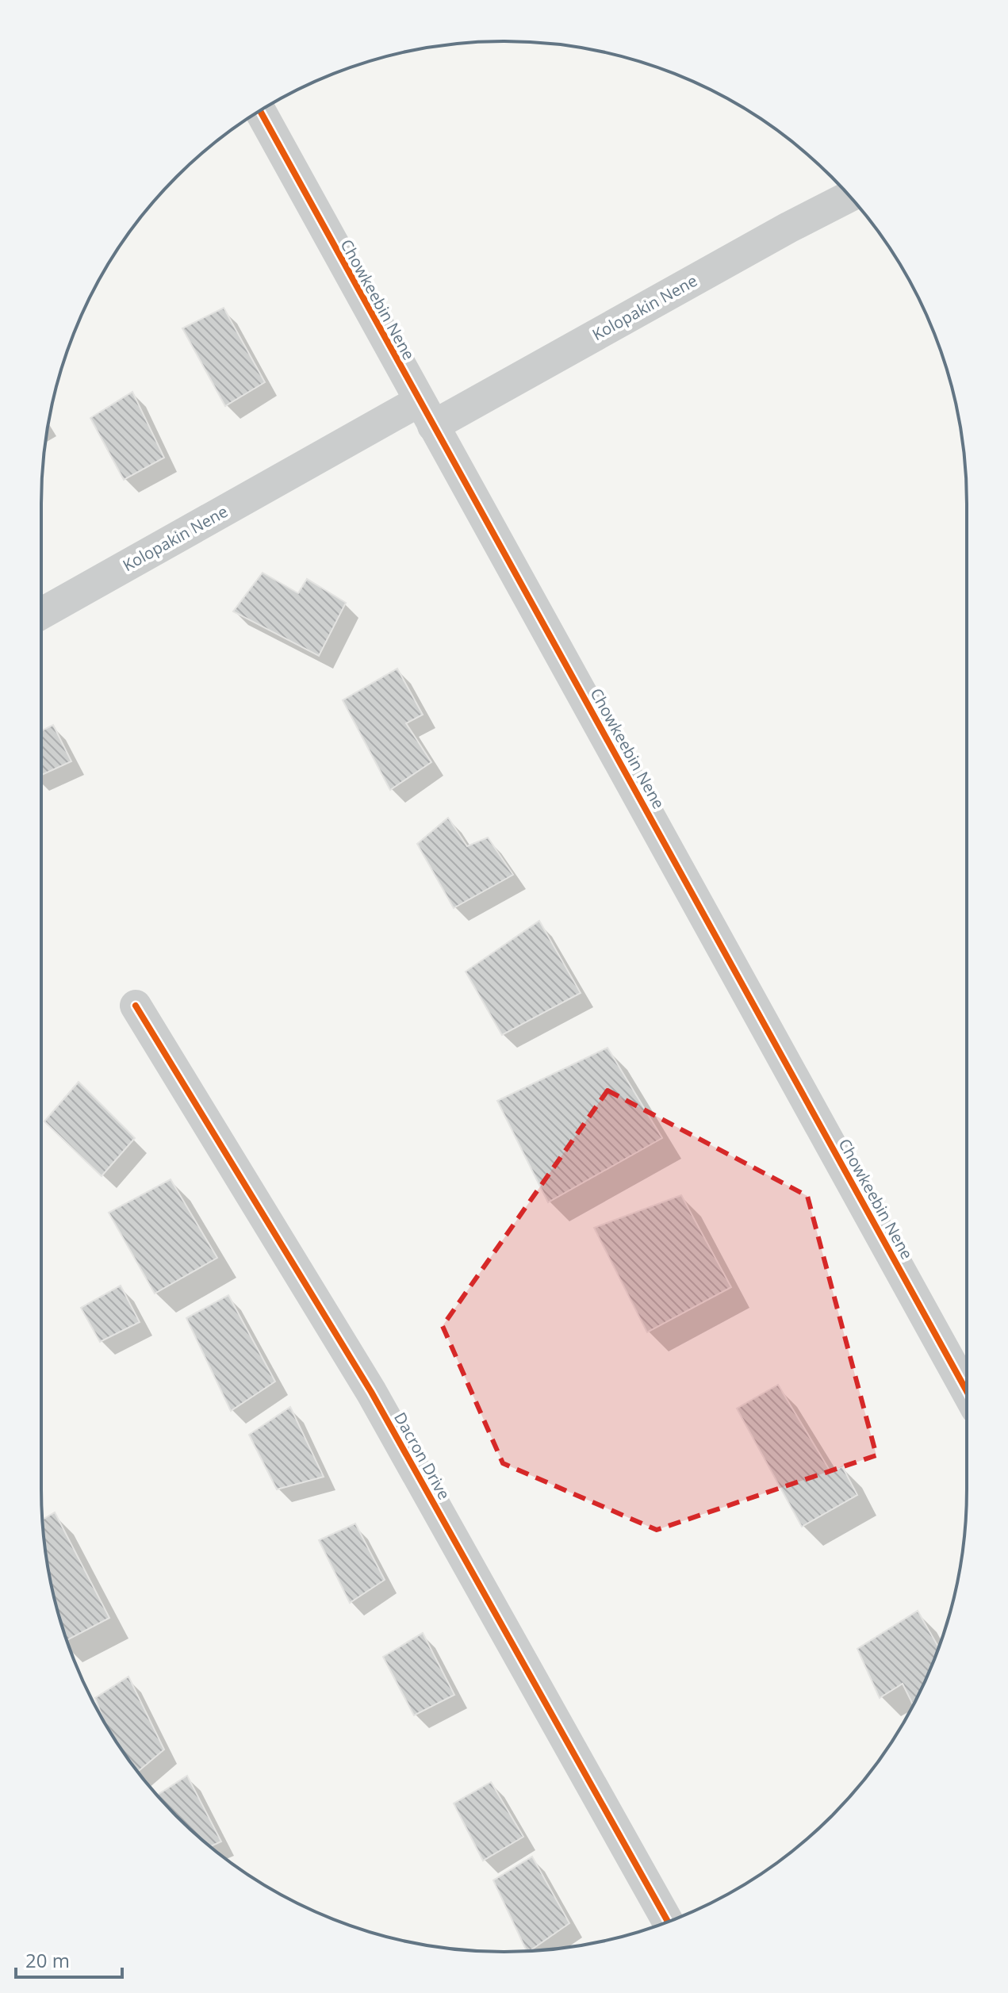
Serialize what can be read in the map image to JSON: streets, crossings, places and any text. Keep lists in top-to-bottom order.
{
  "streets": {
    "street": ["Chowkeebin Nene", "Kolopakin Nene", "Dacron Drive"]
  },
  "crossings": [
    ["Chowkeebin Nene", "Kolopakin Nene"]
  ],
  "scale_bar": "20 m"
}
